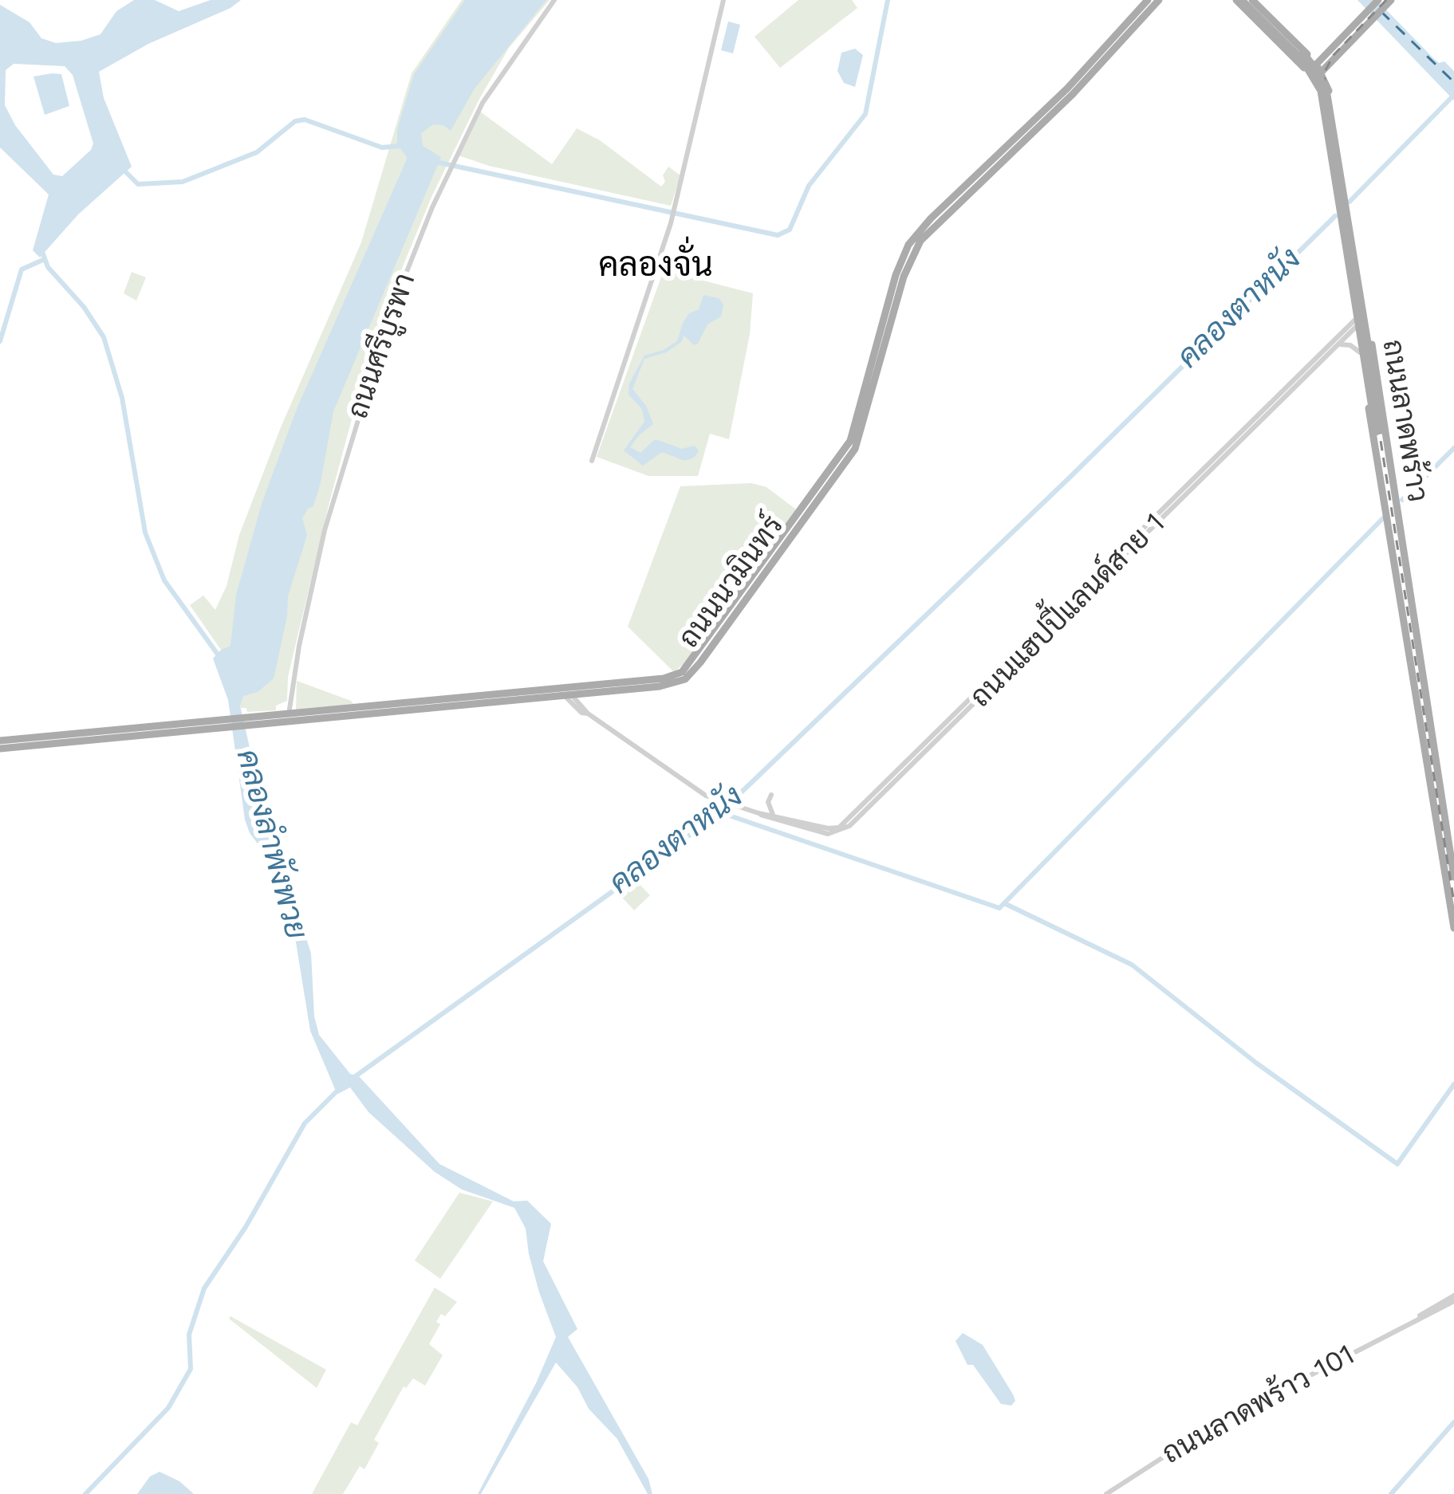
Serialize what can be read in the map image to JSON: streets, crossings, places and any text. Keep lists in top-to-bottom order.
{
  "streets": {
    "main road": ["ถนนลาดพร้าว", "ถนนนวมินทร์"],
    "street": ["ถนนศรีบูรพา", "ถนนแฮปปี้แลนด์สาย 1", "ถนนลาดพร้าว 101"]
  },
  "crossings": [
    ["ถนนศรีบูรพา", "ถนนนวมินทร์"],
    ["ถนนลาดพร้าว", "ถนนแฮปปี้แลนด์สาย 1"],
    ["ถนนนวมินทร์", "ถนนแฮปปี้แลนด์สาย 1"]
  ],
  "districts": ["คลองจั่น"],
  "water": ["คลองตาหนัง", "คลองลำพังพวย"]
}
